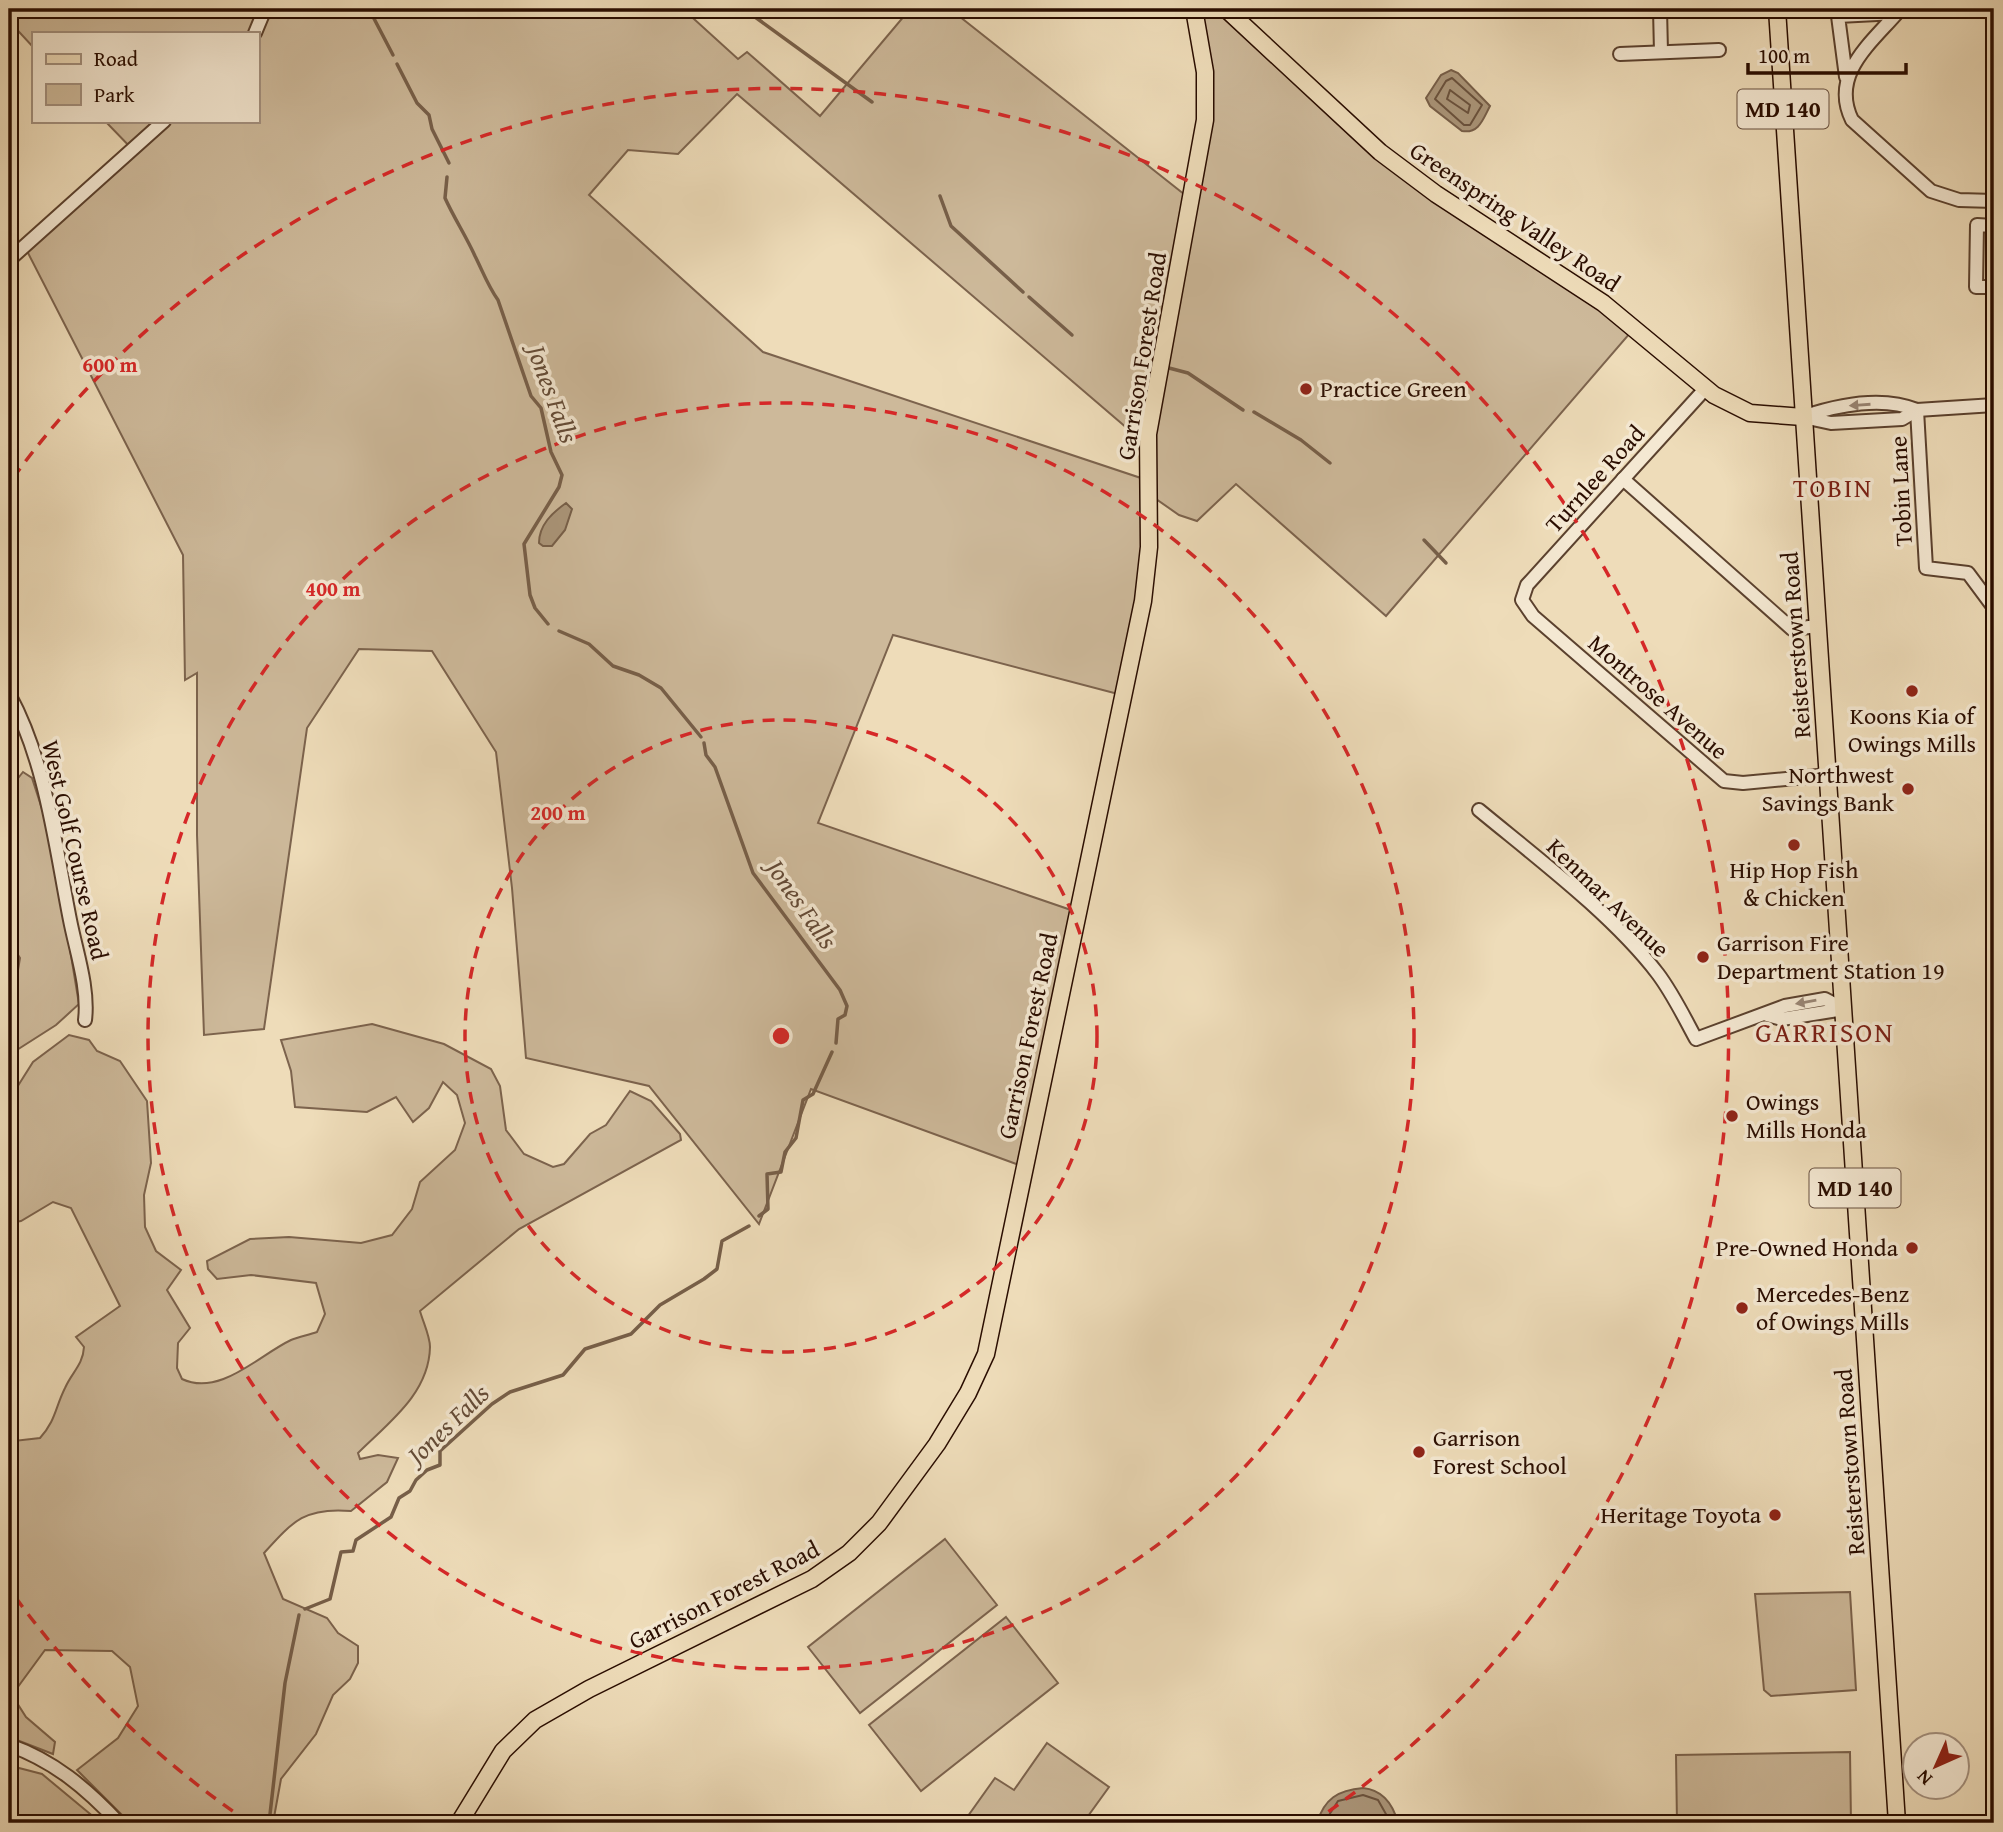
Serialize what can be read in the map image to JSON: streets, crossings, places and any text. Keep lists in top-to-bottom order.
{
  "streets": {
    "main road": [
      "MD 140",
      "Greenspring Valley Road",
      "Garrison Forest Road",
      "Reisterstown Road"
    ],
    "street": [
      "Turnlee Road",
      "Tobin Lane",
      "Montrose Avenue",
      "West Golf Course Road",
      "Kenmar Avenue"
    ]
  },
  "crossings": [
    ["Greenspring Valley Road", "Turnlee Road"],
    ["Greenspring Valley Road", "Tobin Lane"],
    ["Greenspring Valley Road", "Reisterstown Road"],
    ["Turnlee Road", "Montrose Avenue"],
    ["Reisterstown Road", "Montrose Avenue"],
    ["Reisterstown Road", "Kenmar Avenue"]
  ],
  "districts": ["TOBIN", "GARRISON"],
  "water": ["Jones Falls"],
  "places": [
    "Practice Green",
    "Koons Kia of Owings Mills",
    "Northwest Savings Bank",
    "Hip Hop Fish & Chicken",
    "Garrison Fire Department Station 19",
    "Owings Mills Honda",
    "Pre-Owned Honda",
    "Mercedes-Benz of Owings Mills",
    "Garrison Forest School",
    "Heritage Toyota"
  ],
  "legend": ["Road", "Park"],
  "scale_bar": "100 m",
  "north": "bottom left",
  "rings": ["600 m", "400 m", "200 m"]
}
